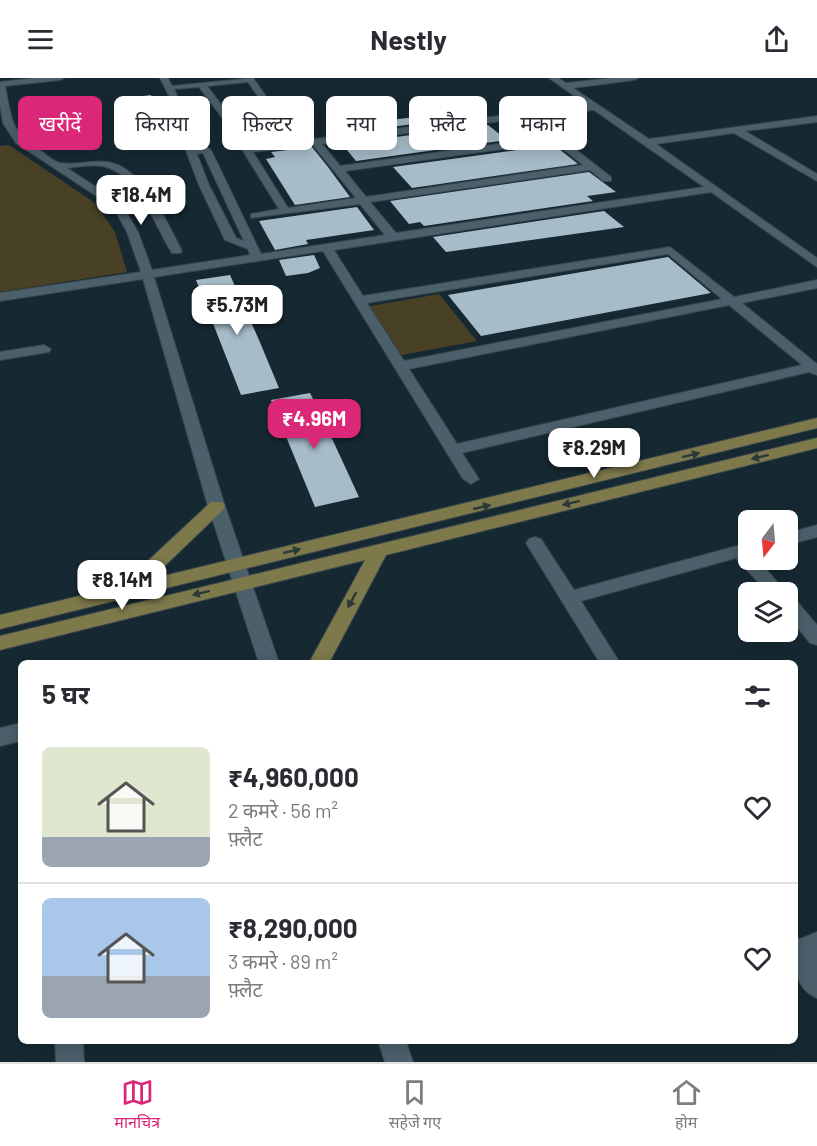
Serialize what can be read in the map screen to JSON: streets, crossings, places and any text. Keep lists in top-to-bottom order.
{
  "north": "bottom",
  "page": {
    "header": "Nestly",
    "chip": [
      "खरीदें",
      "किराया",
      "फ़िल्टर",
      "नया",
      "फ़्लैट",
      "मकान"
    ],
    "price": [
      "₹18.4M",
      "₹5.73M",
      "₹4.96M",
      "₹8.29M",
      "₹8.14M"
    ],
    "heading": "5 घर",
    "list": [
      {
        "name": "₹4,960,000",
        "note": "2 कमरे · 56 m² · फ़्लैट"
      },
      {
        "name": "₹8,290,000",
        "note": "3 कमरे · 89 m² · फ़्लैट"
      }
    ],
    "tabs": ["मानचित्र", "सहेजे गए", "होम"]
  }
}
